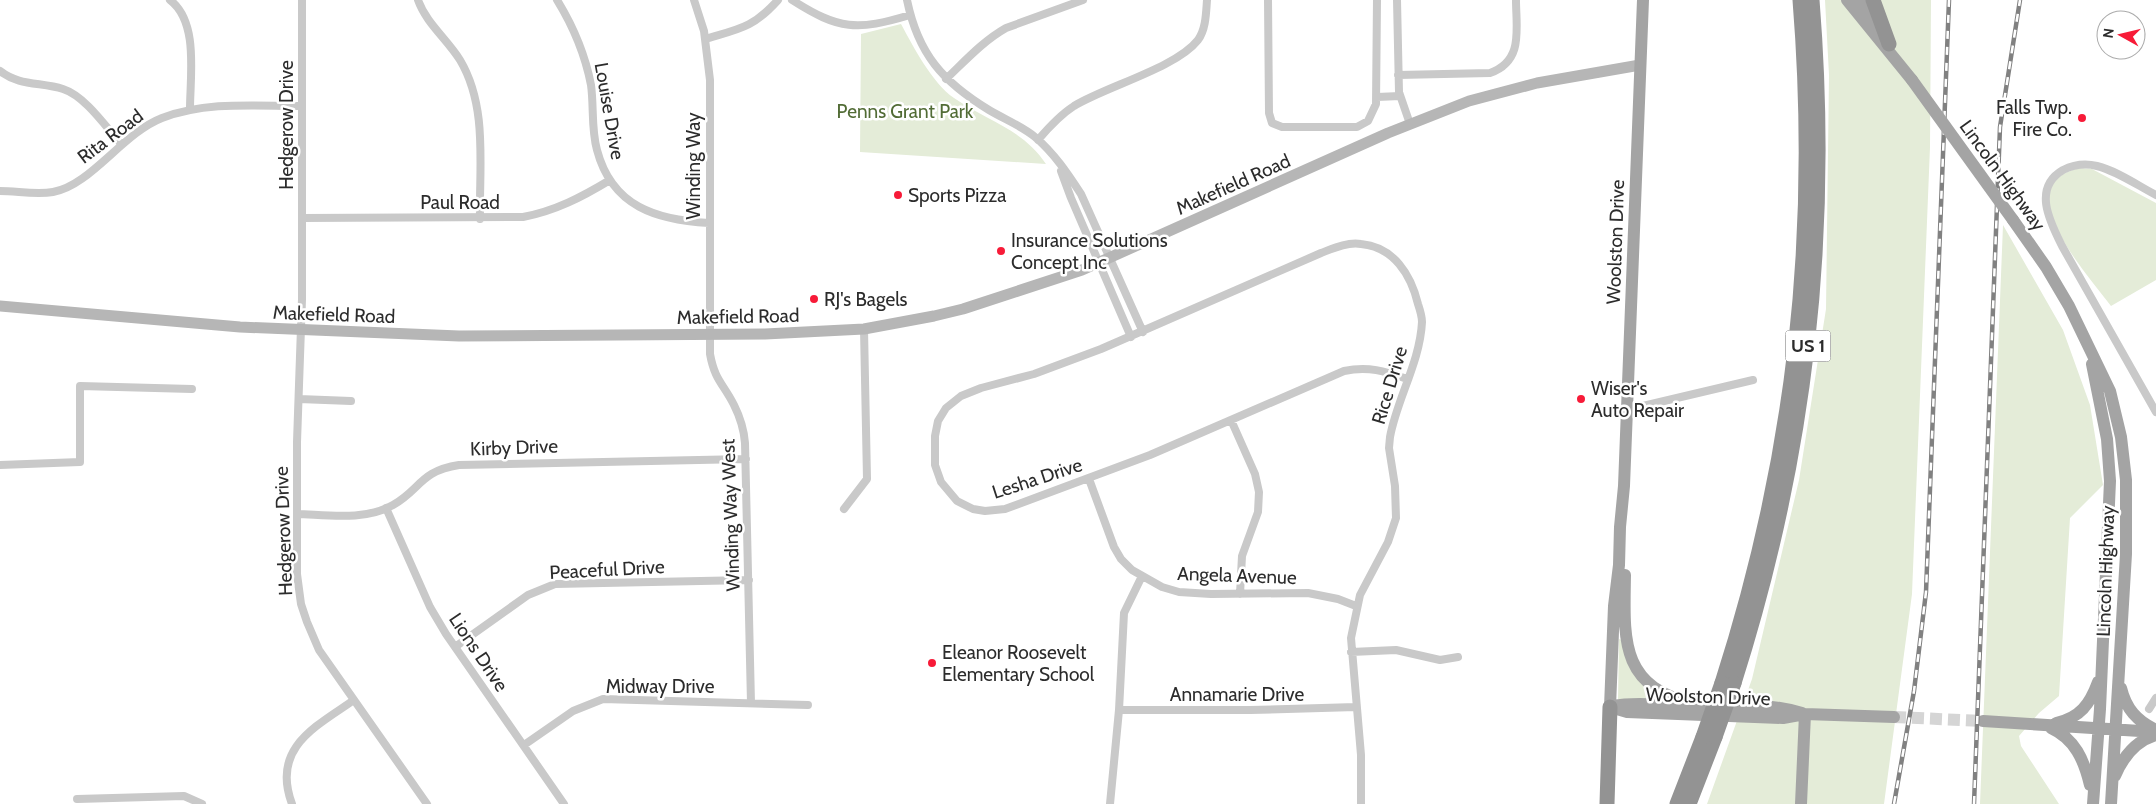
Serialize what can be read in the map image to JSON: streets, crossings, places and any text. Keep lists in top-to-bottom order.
{
  "streets": {
    "highway": ["US 1"],
    "main road": ["Lincoln Highway", "Woolston Drive"],
    "street": [
      "Louise Drive",
      "Hedgerow Drive",
      "Rita Road",
      "Winding Way",
      "Makefield Road",
      "Paul Road",
      "Rice Drive",
      "Kirby Drive",
      "Lesha Drive",
      "Winding Way West",
      "Peaceful Drive",
      "Angela Avenue",
      "Lions Drive",
      "Midway Drive",
      "Annamarie Drive"
    ]
  },
  "crossings": [
    ["Louise Drive", "Winding Way"],
    ["Louise Drive", "Paul Road"],
    ["Hedgerow Drive", "Rita Road"],
    ["Hedgerow Drive", "Makefield Road"],
    ["Hedgerow Drive", "Paul Road"],
    ["Hedgerow Drive", "Kirby Drive"],
    ["Winding Way", "Makefield Road"],
    ["Winding Way", "Winding Way West"],
    ["Makefield Road", "Woolston Drive"],
    ["Makefield Road", "Winding Way West"],
    ["Rice Drive", "Lesha Drive"],
    ["Rice Drive", "Angela Avenue"],
    ["Rice Drive", "Annamarie Drive"],
    ["Kirby Drive", "Winding Way West"],
    ["Kirby Drive", "Lions Drive"],
    ["Lesha Drive", "Angela Avenue"],
    ["Winding Way West", "Peaceful Drive"],
    ["Winding Way West", "Midway Drive"],
    ["Peaceful Drive", "Lions Drive"],
    ["Lions Drive", "Midway Drive"]
  ],
  "parks": ["Penns Grant Park"],
  "places": [
    "Falls Twp. Fire Co.",
    "Sports Pizza",
    "Insurance Solutions Concept Inc",
    "RJ's Bagels",
    "Wiser's Auto Repair",
    "Eleanor Roosevelt Elementary School"
  ],
  "north": "left"
}
